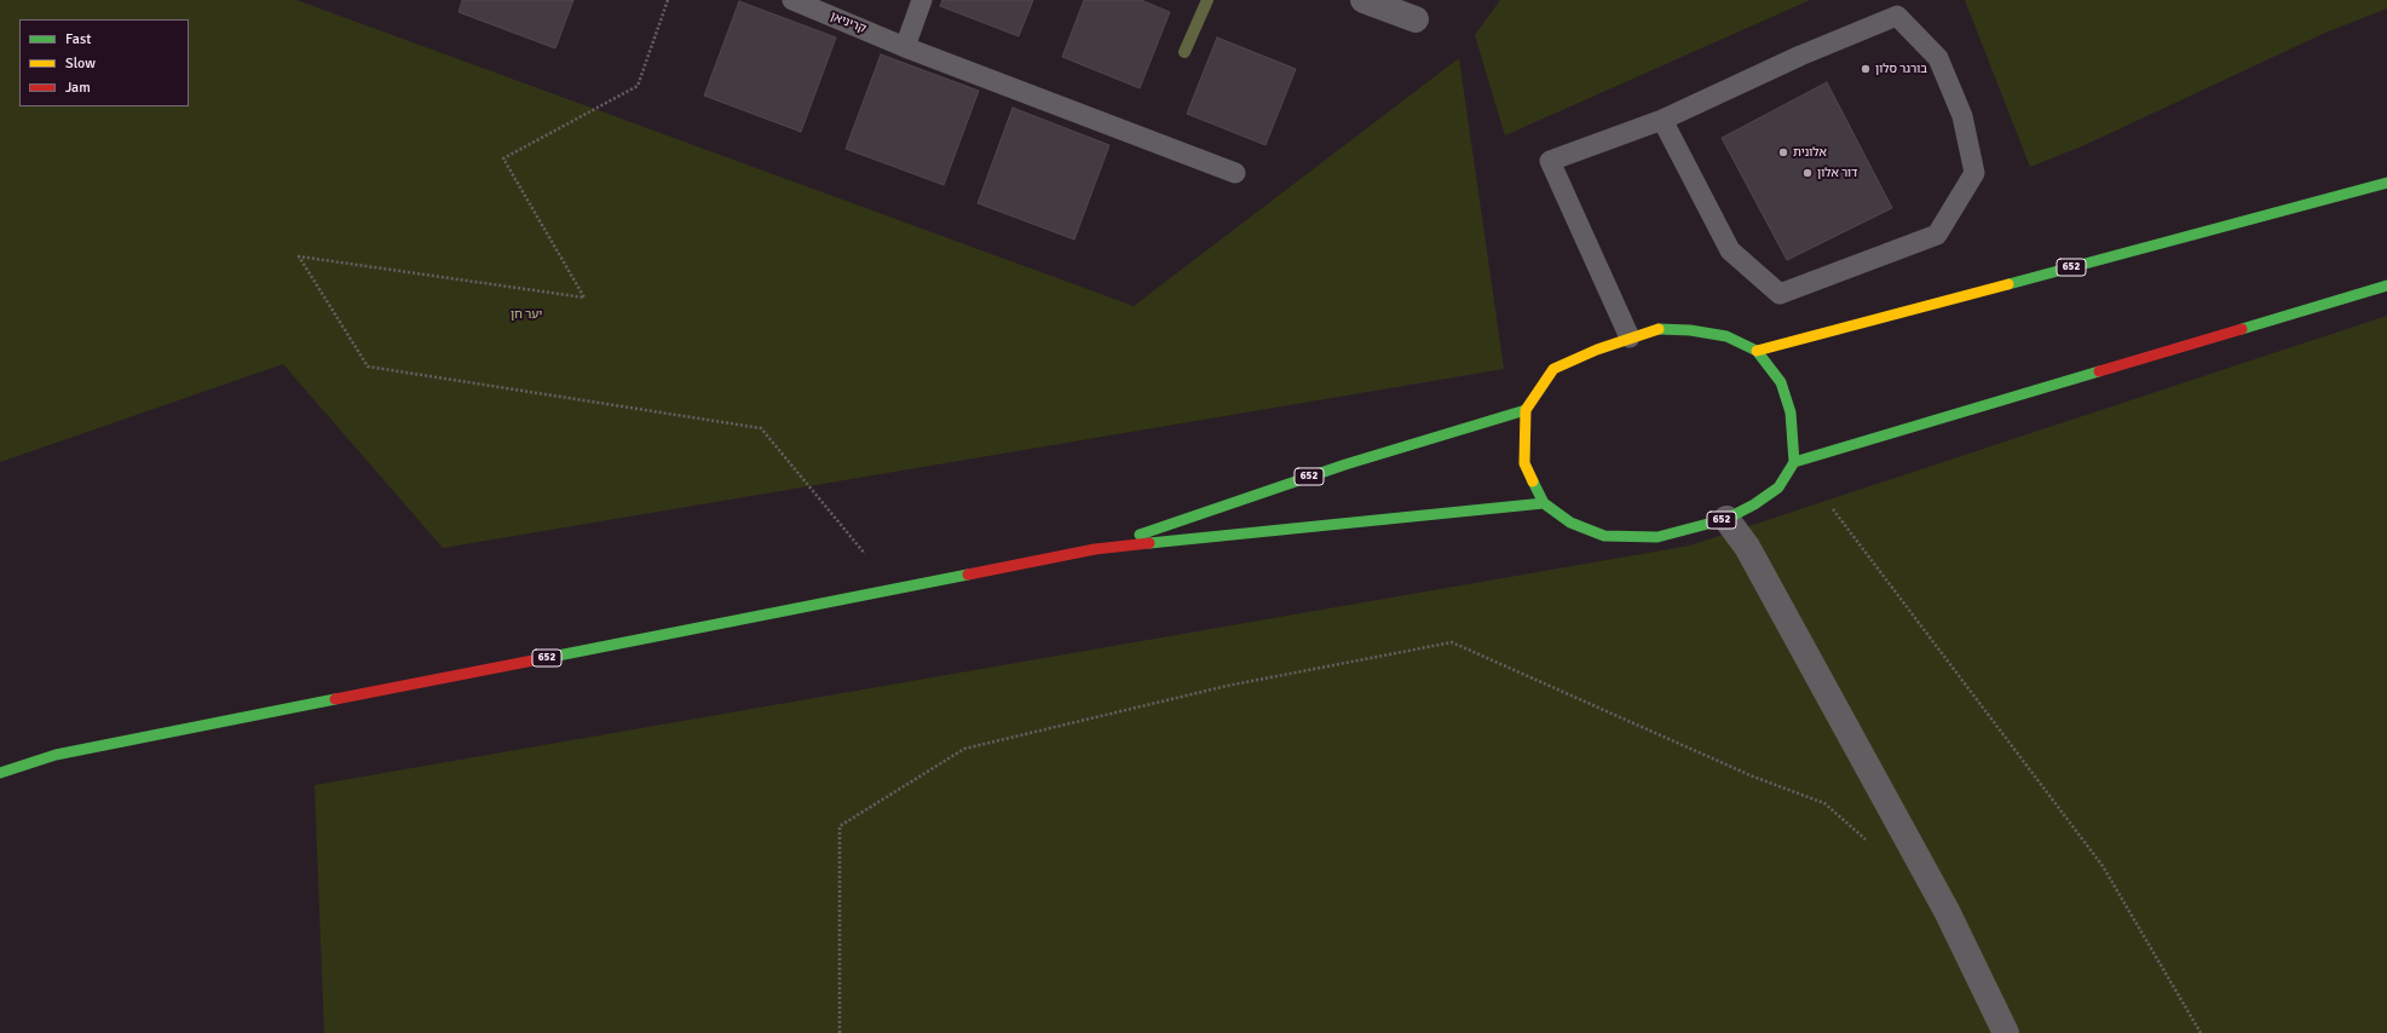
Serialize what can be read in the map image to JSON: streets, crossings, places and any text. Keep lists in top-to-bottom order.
{
  "streets": {
    "main road": ["652"],
    "lane": ["קריניאן"]
  },
  "parks": ["יער חן"],
  "places": ["בורגר סלון", "אלונית", "דור אלון"],
  "legend": ["Fast", "Slow", "Jam"]
}
